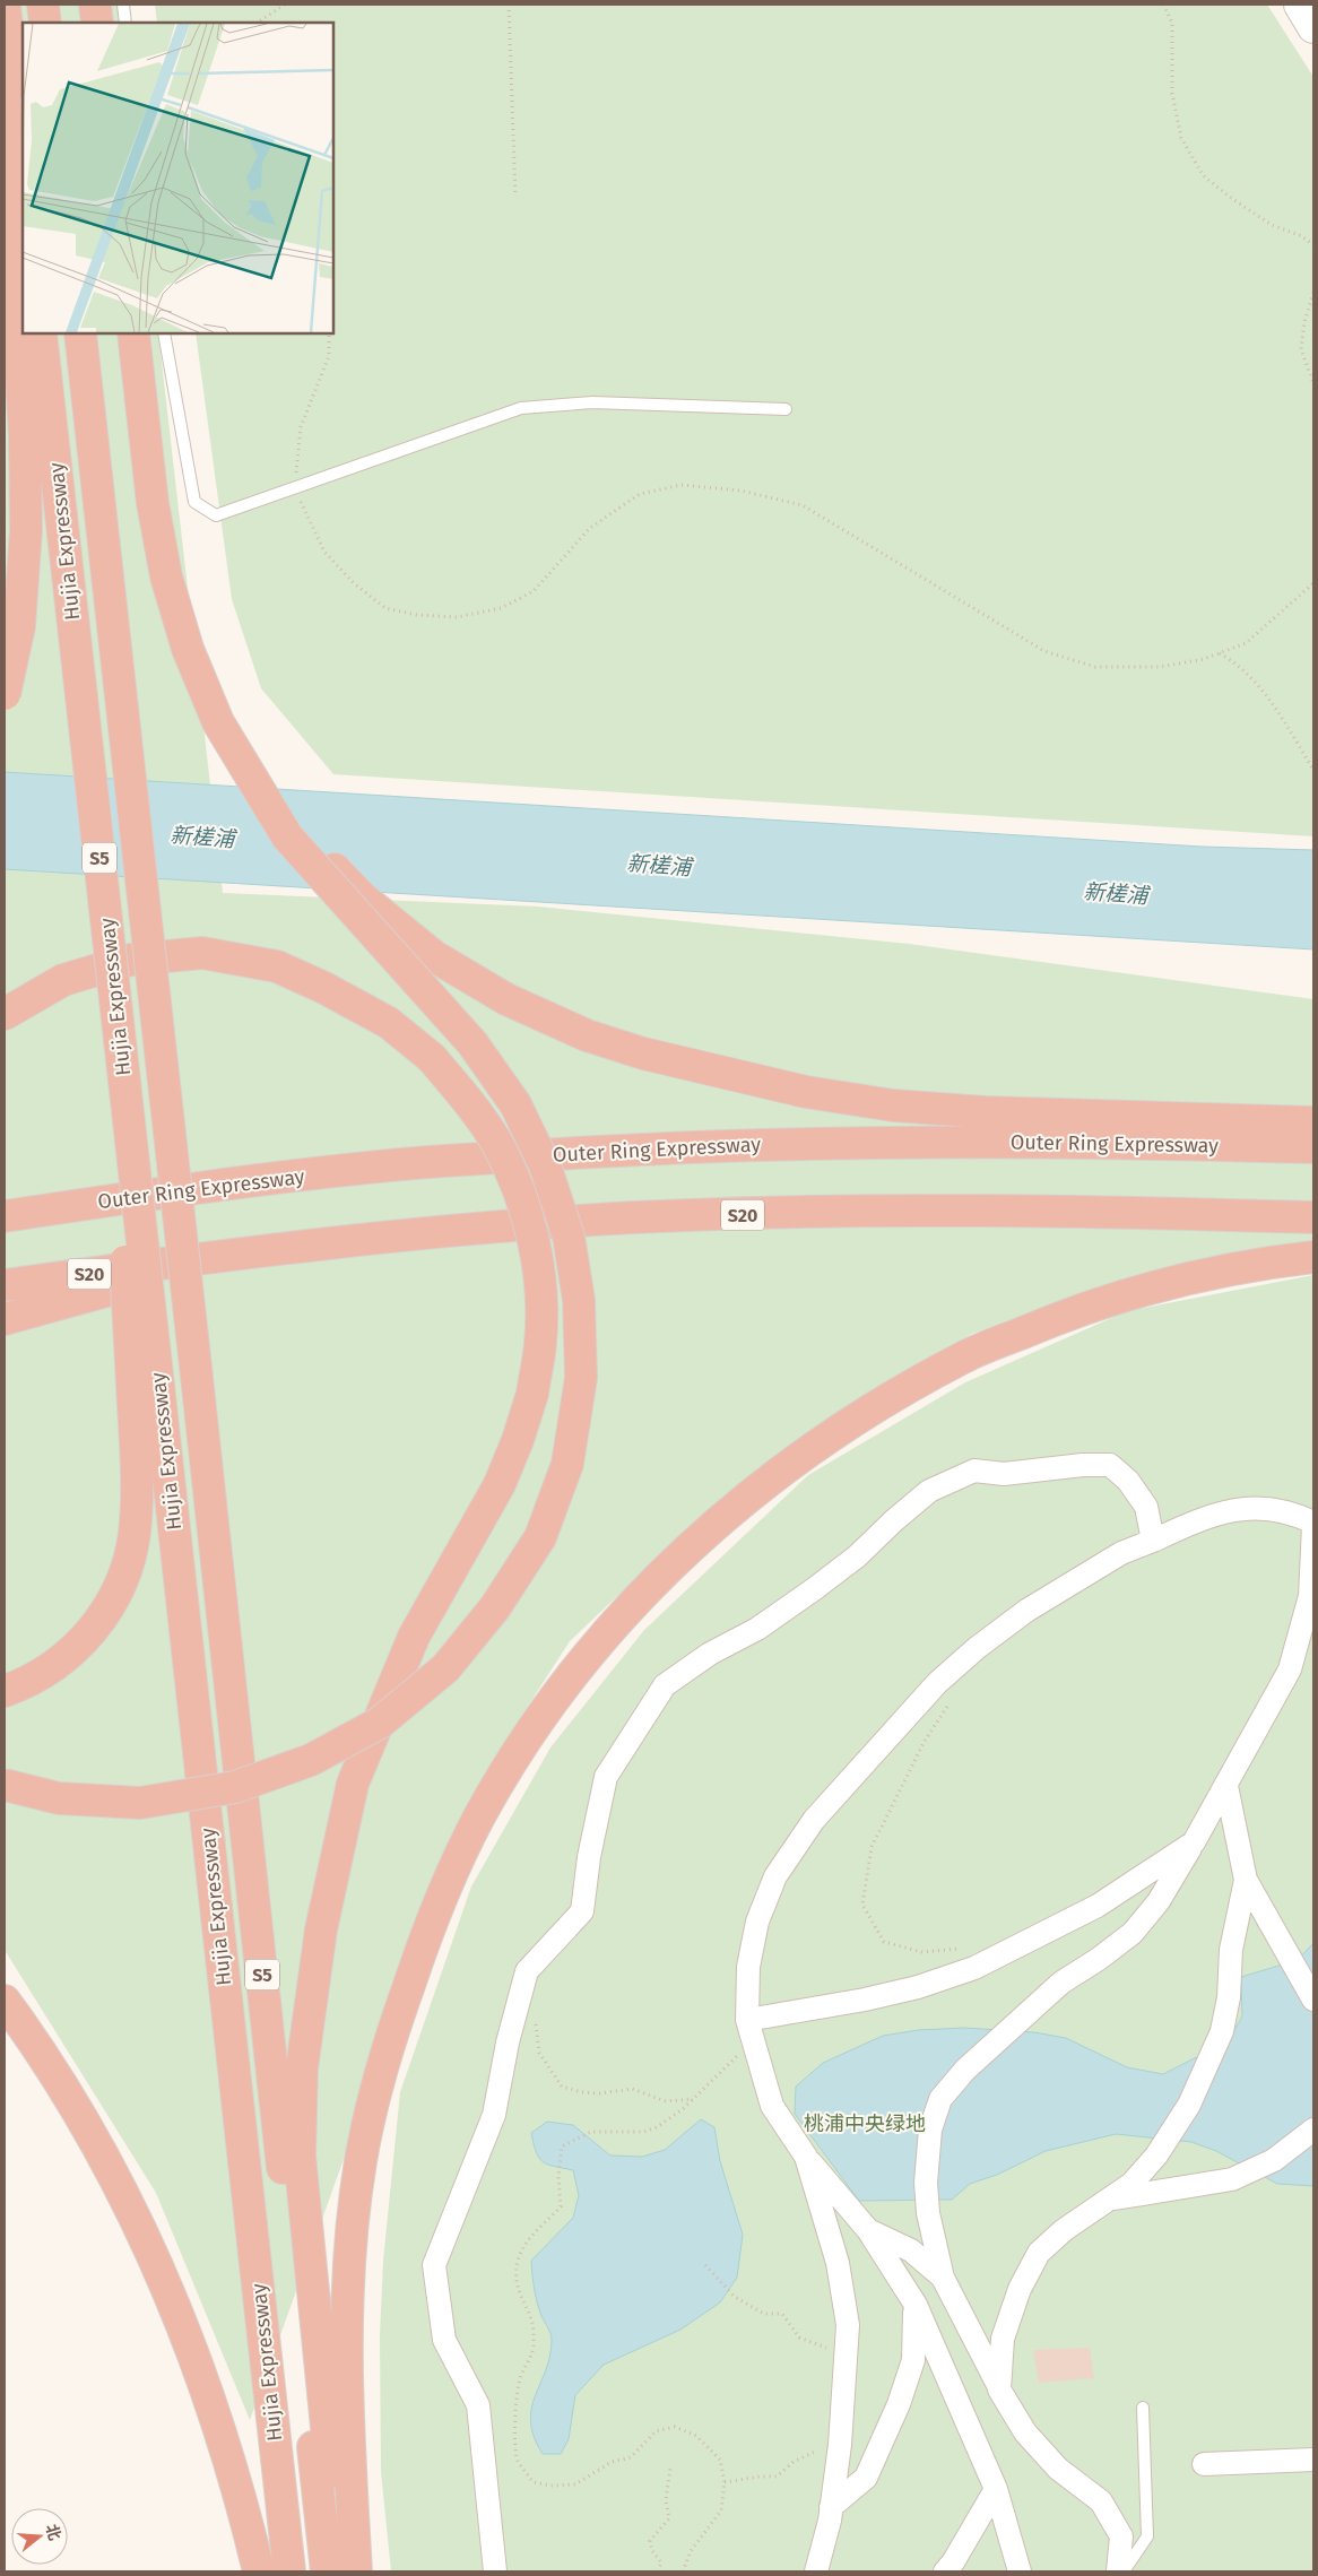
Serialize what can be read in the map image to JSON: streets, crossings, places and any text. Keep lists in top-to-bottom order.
{
  "streets": {
    "highway": [
      "Hujia Expressway",
      "S5",
      "Outer Ring Expressway",
      "S20"
    ]
  },
  "water": ["新槎浦"],
  "parks": ["桃浦中央绿地"],
  "north": "right"
}
